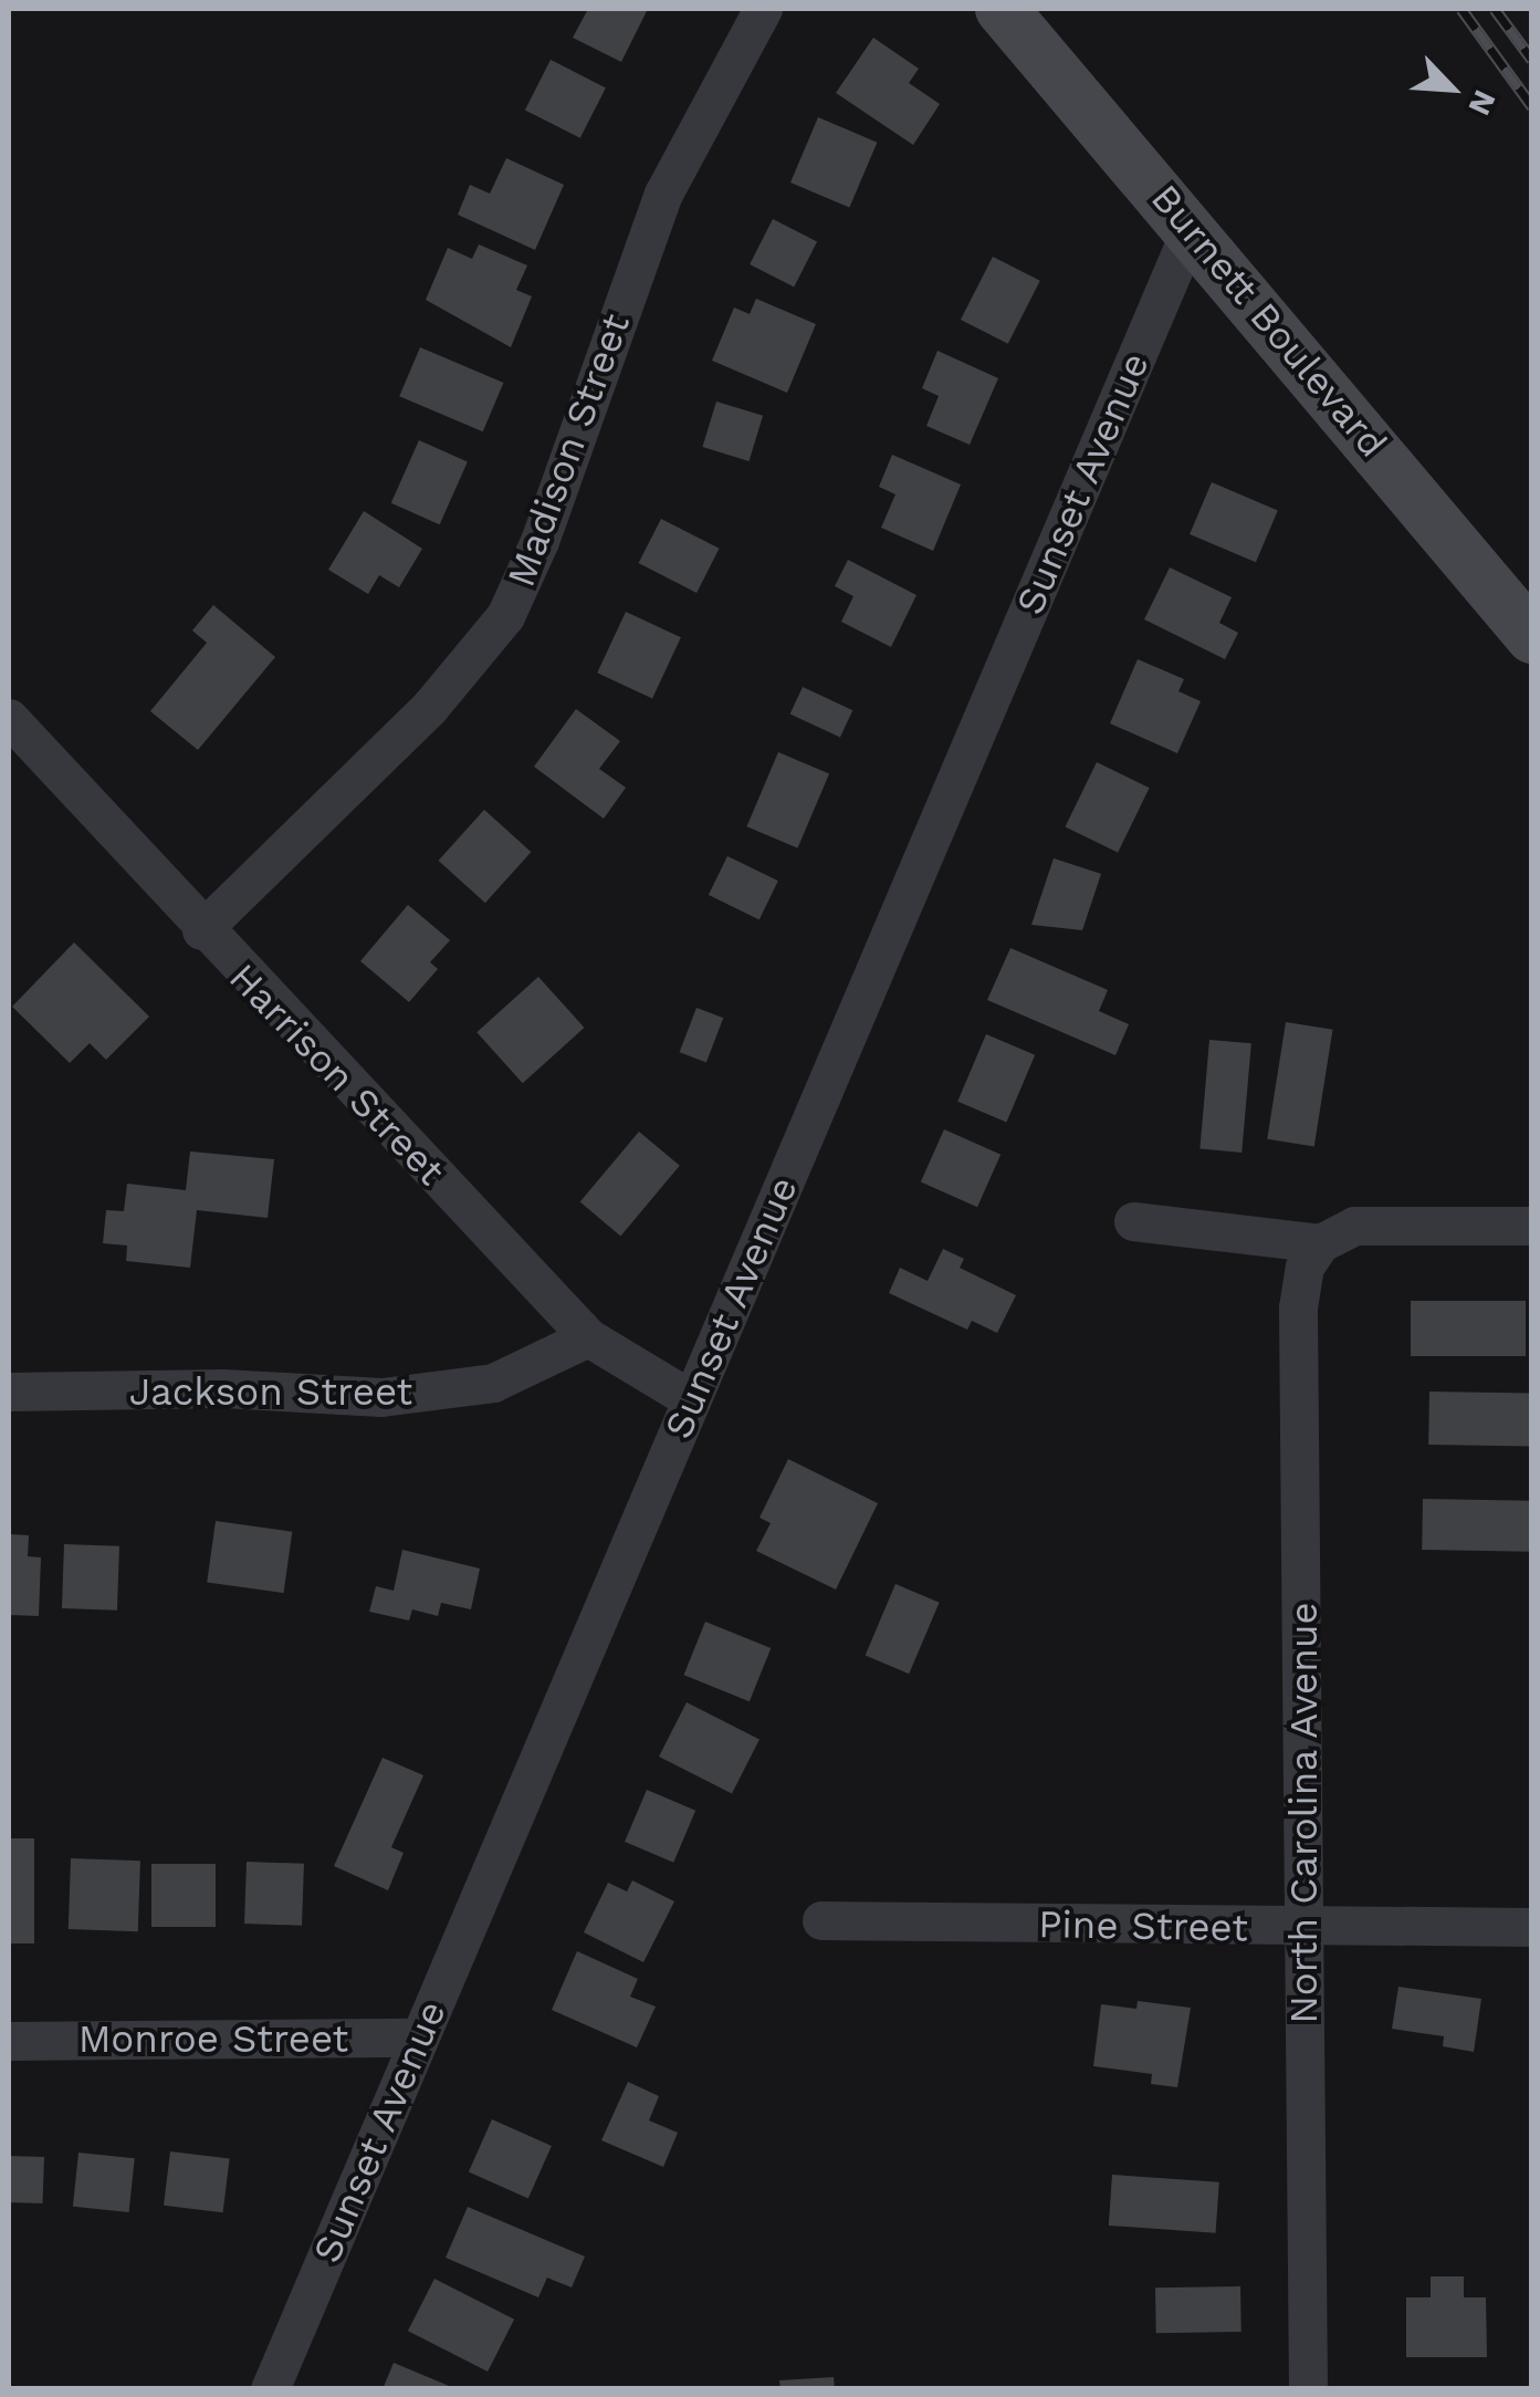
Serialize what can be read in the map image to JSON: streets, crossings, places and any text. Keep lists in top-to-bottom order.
{
  "streets": {
    "main road": ["Burnett Boulevard"],
    "street": [
      "Madison Street",
      "Sunset Avenue",
      "Harrison Street",
      "Jackson Street",
      "North Carolina Avenue",
      "Pine Street",
      "Monroe Street"
    ]
  },
  "crossings": [
    ["Burnett Boulevard", "Sunset Avenue"],
    ["Madison Street", "Harrison Street"],
    ["Sunset Avenue", "Harrison Street"],
    ["Sunset Avenue", "Monroe Street"],
    ["Harrison Street", "Jackson Street"],
    ["North Carolina Avenue", "Pine Street"]
  ],
  "north": "bottom right"
}
